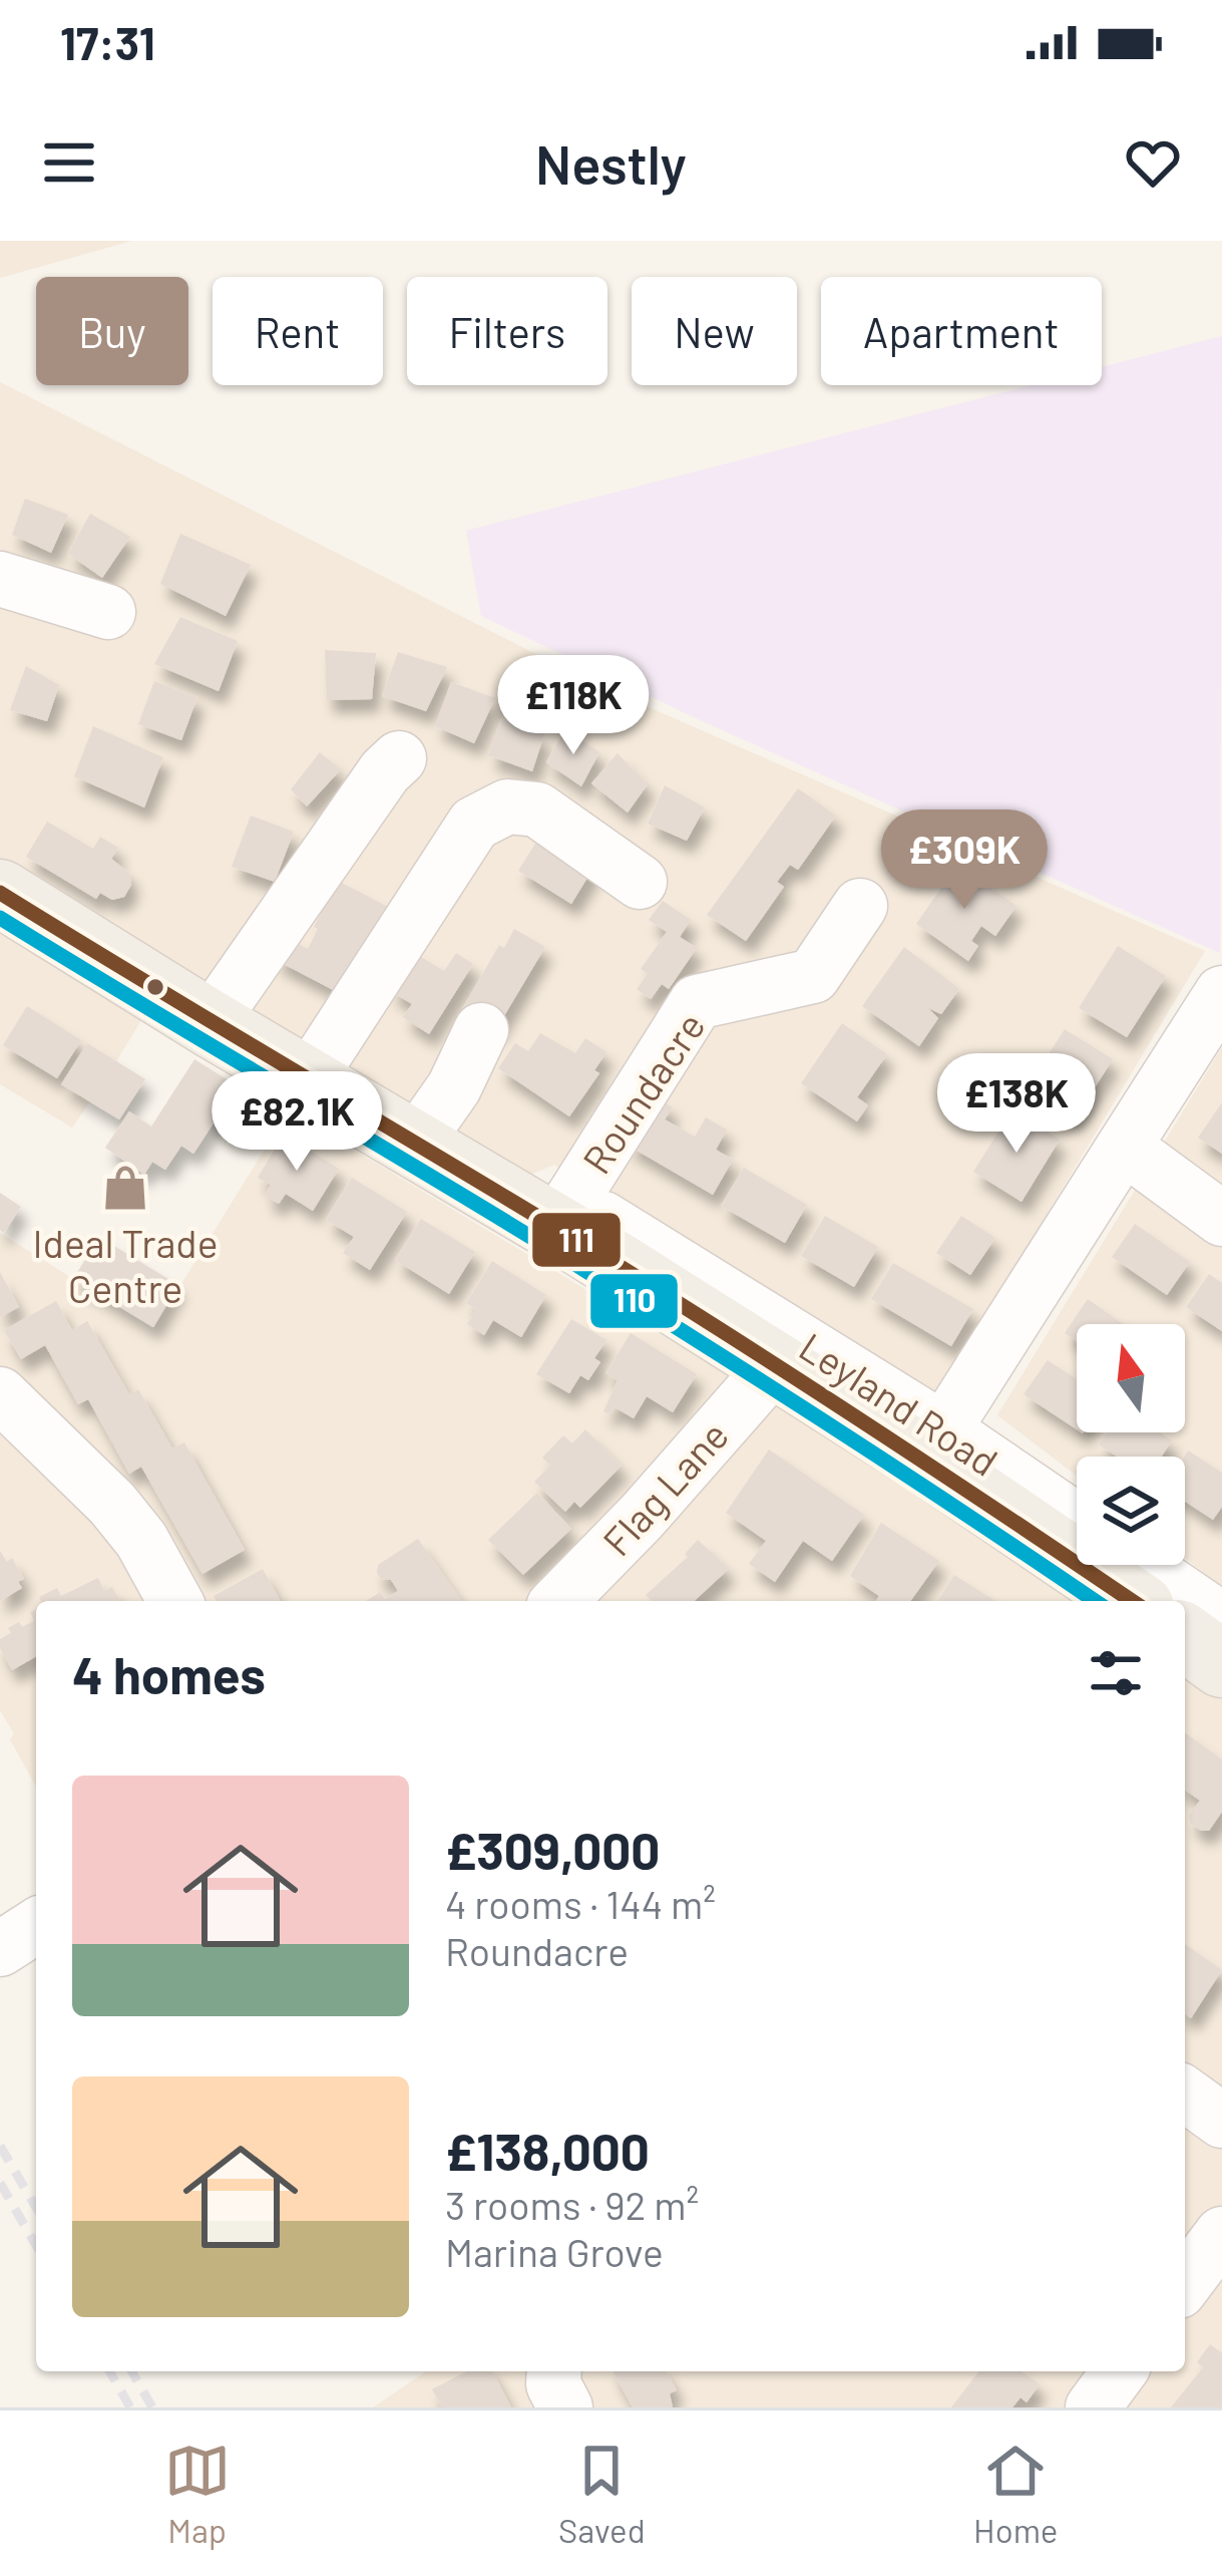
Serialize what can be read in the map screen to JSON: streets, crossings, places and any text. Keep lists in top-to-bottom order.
{
  "streets": {
    "main road": ["Leyland Road"],
    "street": ["Roundacre", "Flag Lane"]
  },
  "crossings": [
    ["Roundacre", "Leyland Road"],
    ["Leyland Road", "Flag Lane"]
  ],
  "places": {
    "shop": ["Ideal Trade Centre"]
  },
  "lines": ["transit line 111", "transit line 110"],
  "north": "top",
  "page": {
    "status": "17:31",
    "header": "Nestly",
    "chip": [
      "Buy",
      "Rent",
      "Filters",
      "New",
      "Apartment"
    ],
    "price": [
      "£118K",
      "£309K",
      "£138K",
      "£82.1K"
    ],
    "heading": "4 homes",
    "list": [
      {
        "name": "£309,000",
        "note": "4 rooms · 144 m² · Roundacre"
      },
      {
        "name": "£138,000",
        "note": "3 rooms · 92 m² · Marina Grove"
      }
    ],
    "tabs": ["Map", "Saved", "Home"]
  }
}
